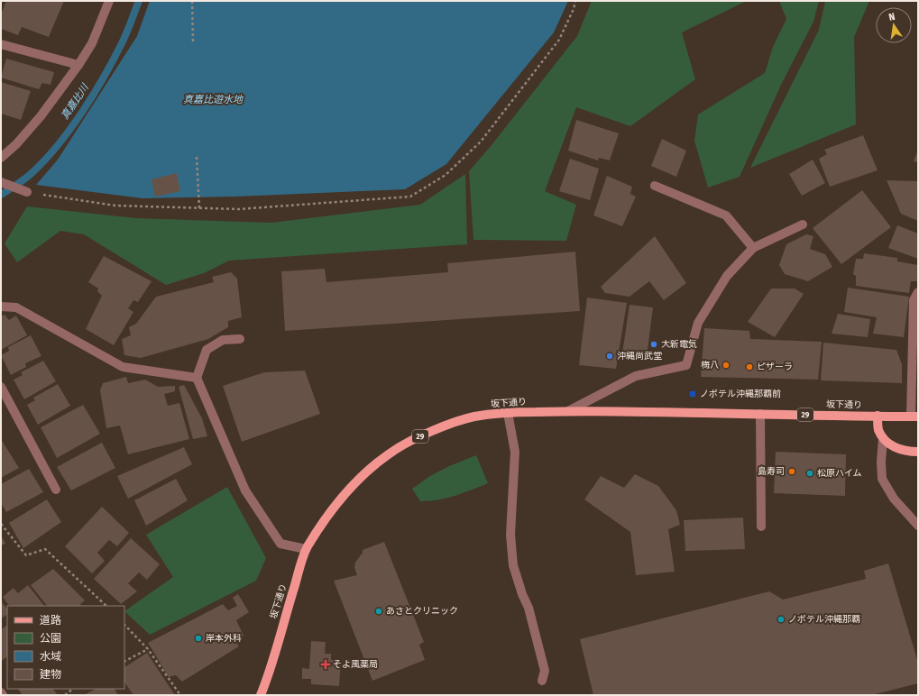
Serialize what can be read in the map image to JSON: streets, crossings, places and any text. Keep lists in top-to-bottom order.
{
  "streets": {
    "main road": ["坂下通り", "29"]
  },
  "water": ["真嘉比遊水地", "真嘉比川"],
  "places": {
    "other": [
      "大新電気",
      "沖縄尚武堂",
      "梅八",
      "ピザーラ",
      "島寿司",
      "松原ハイム",
      "あさとクリニック",
      "ノボテル沖縄那覇",
      "岸本外科"
    ],
    "transit": ["ノボテル沖縄那覇前"],
    "health": ["そよ風薬局"]
  },
  "legend": [
    "道路",
    "公園",
    "水域",
    "建物"
  ],
  "north": "top"
}
